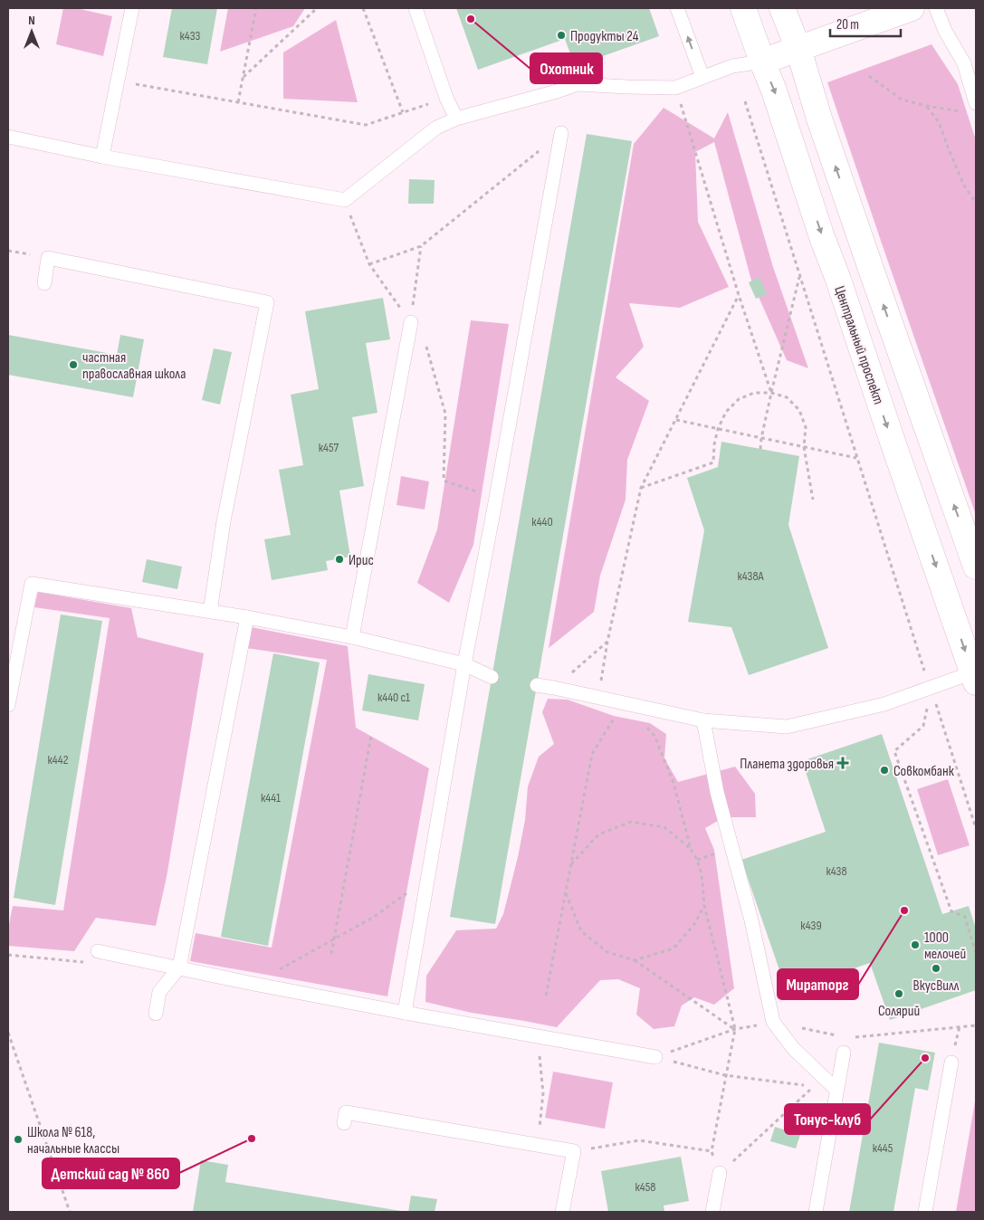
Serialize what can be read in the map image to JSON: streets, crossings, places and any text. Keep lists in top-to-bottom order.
{
  "streets": {
    "main road": ["Центральный проспект"]
  },
  "places": {
    "other": [
      "Охотник",
      "Продукты 24",
      "частная православная школа",
      "Ирис",
      "Совкомбанк",
      "Мираторг",
      "1000 мелочей",
      "ВкусВилл",
      "Солярий",
      "Тонус-клуб",
      "Детский сад № 860",
      "Школа № 618, начальные классы"
    ],
    "health": ["Планета здоровья"]
  },
  "house_numbers": [
    "к433",
    "к457",
    "к440",
    "к438А",
    "к440 с1",
    "к442",
    "к441",
    "к438",
    "к439",
    "к445",
    "к458"
  ],
  "scale_bar": "20 m",
  "north": "top"
}
